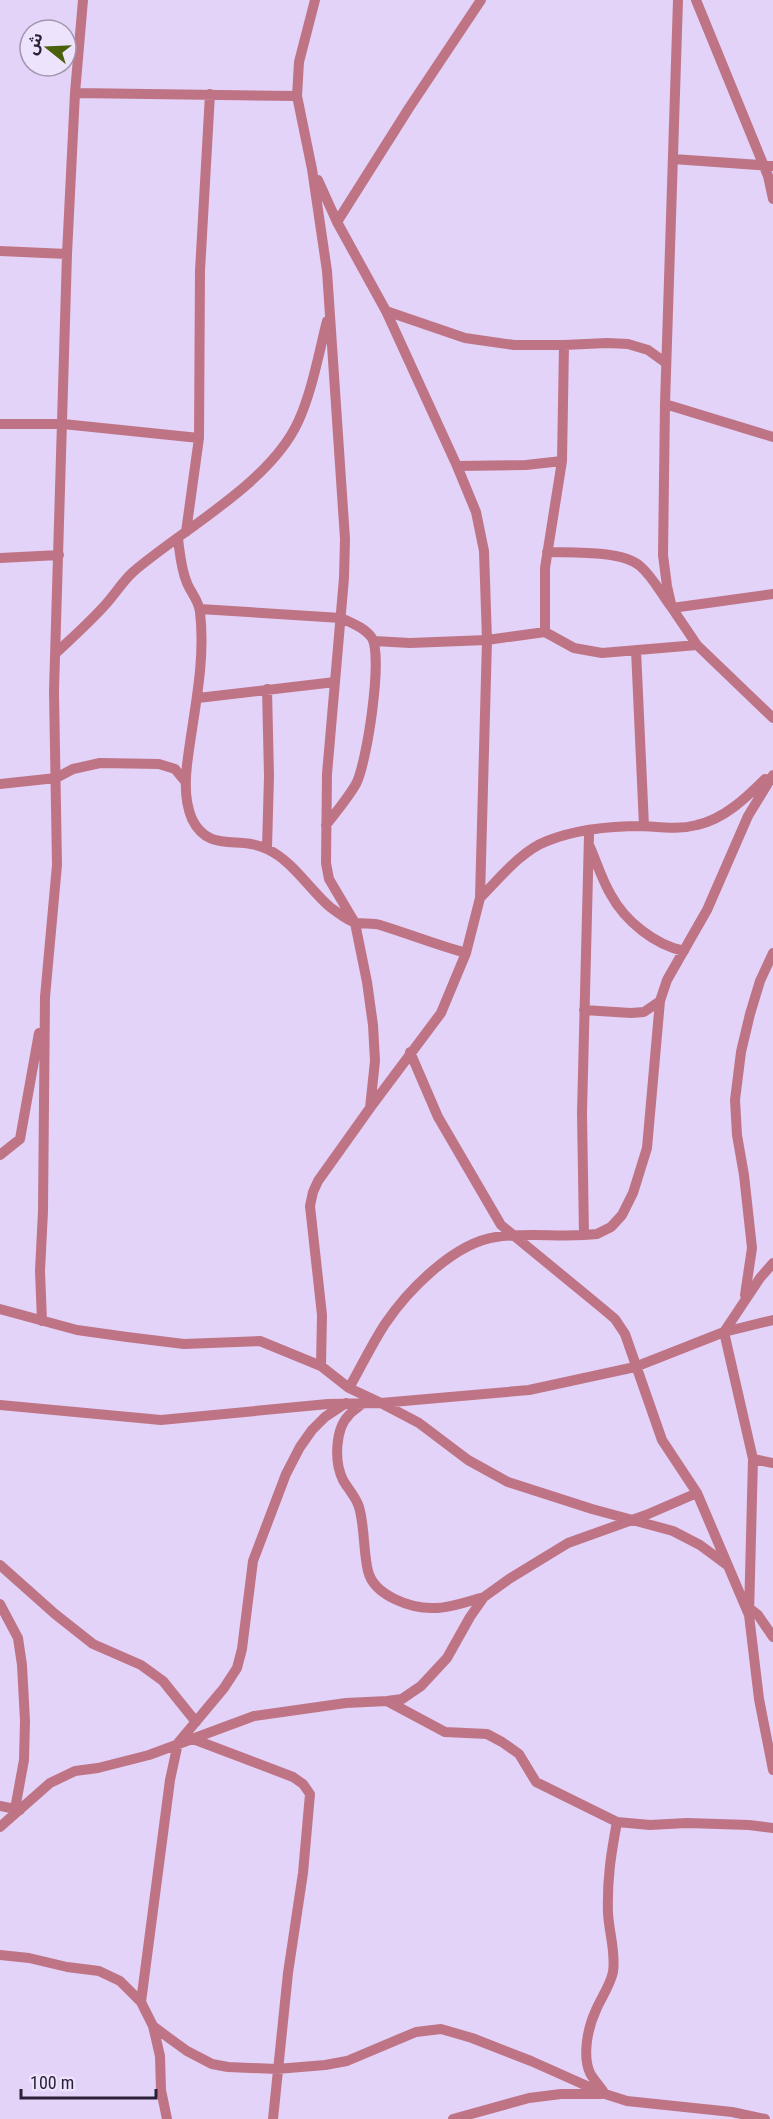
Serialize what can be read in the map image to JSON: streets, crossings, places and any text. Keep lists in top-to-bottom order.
{
  "scale_bar": "100 m",
  "north": "left"
}
